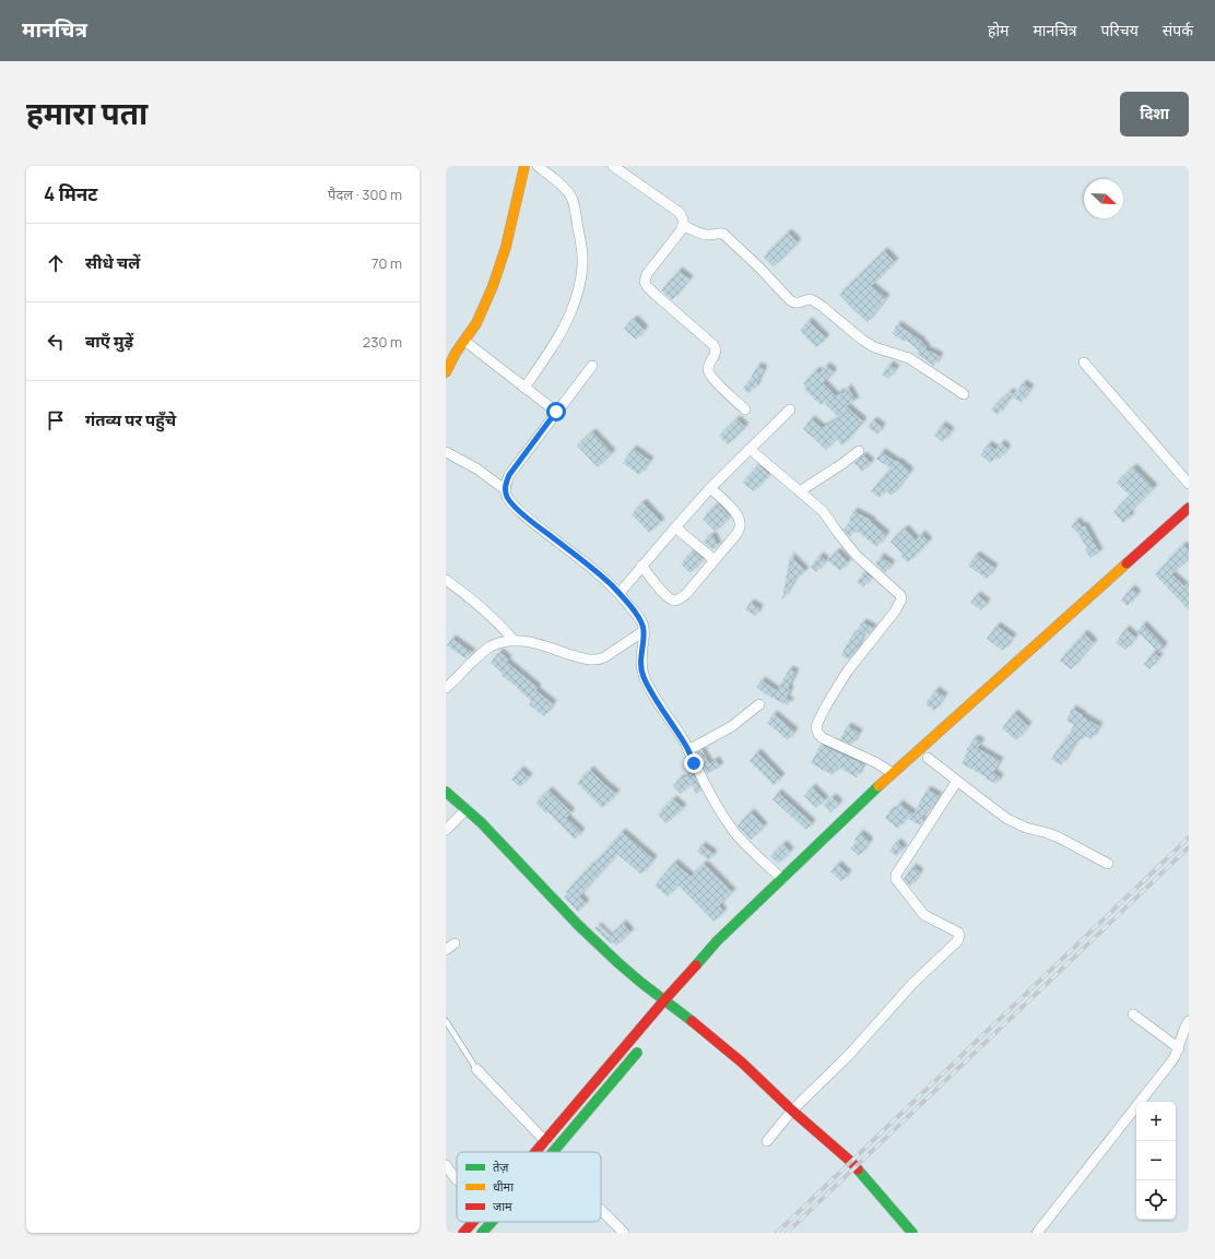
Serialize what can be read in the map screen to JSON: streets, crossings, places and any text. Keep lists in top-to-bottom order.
{
  "legend": ["तेज़", "धीमा", "जाम"],
  "north": "bottom right",
  "page": {
    "header": "मानचित्र",
    "nav": [
      "होम",
      "मानचित्र",
      "परिचय",
      "संपर्क"
    ],
    "title": "हमारा पता",
    "buttons": "दिशा",
    "heading": ["4 मिनट", "पैदल · 300 m"],
    "list": [
      ["सीधे चलें", "70 m"],
      ["बाएँ मुड़ें", "230 m"],
      "गंतव्य पर पहुँचे"
    ],
    "map_buttons": ["+", "−"]
  }
}
